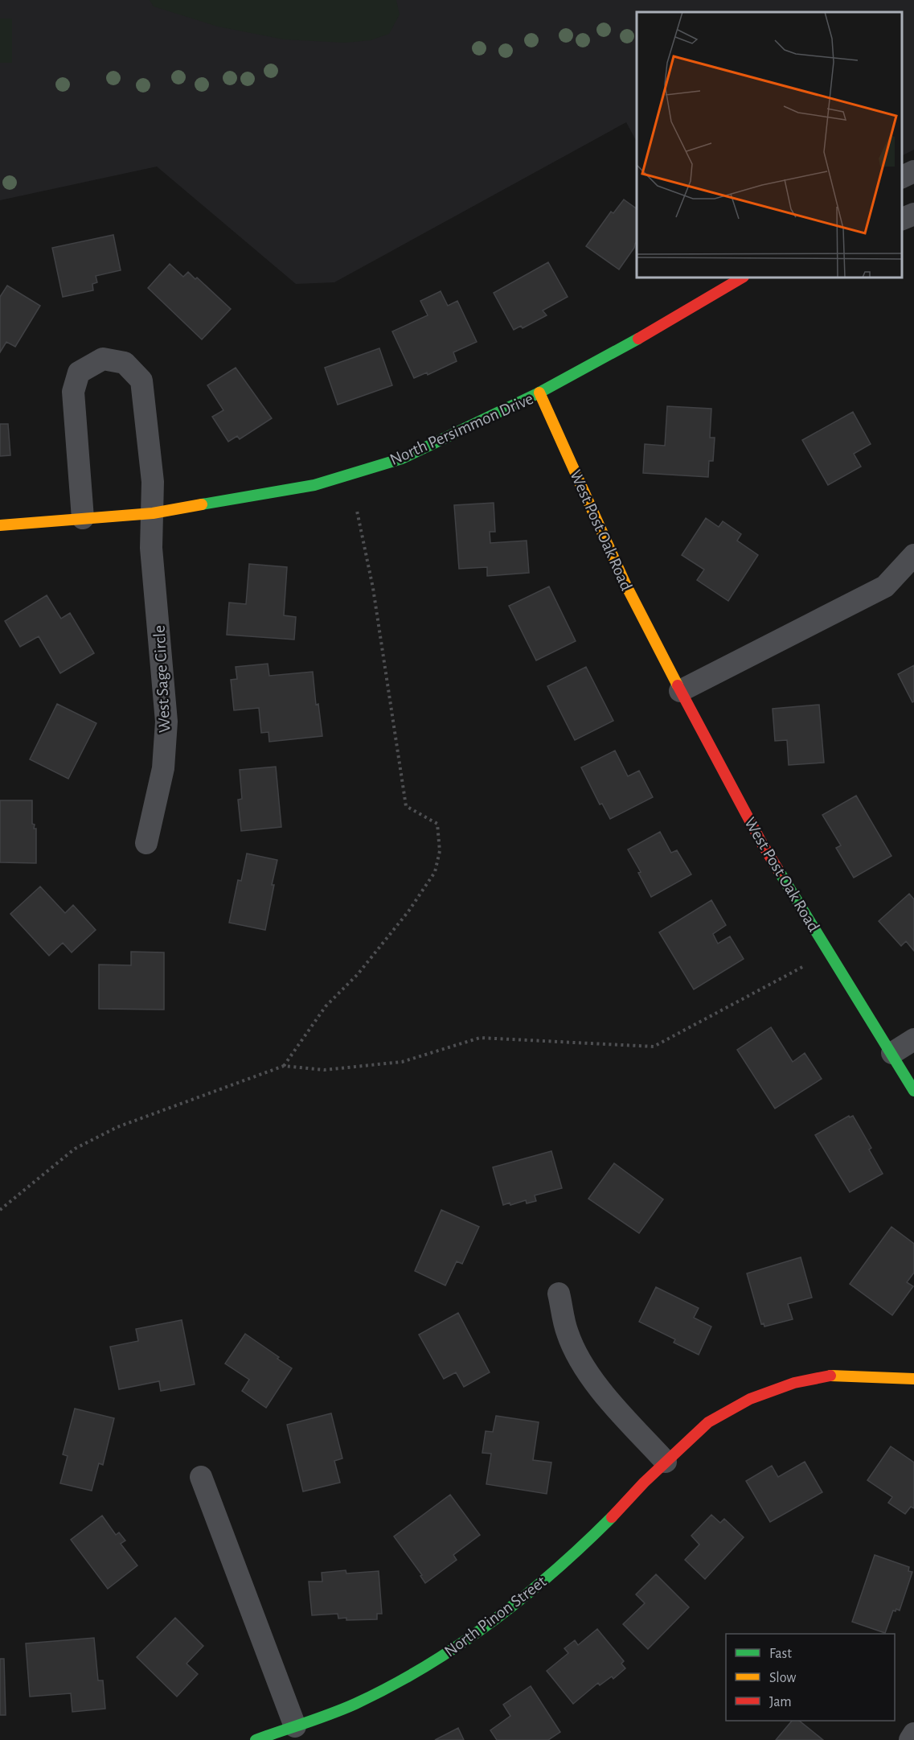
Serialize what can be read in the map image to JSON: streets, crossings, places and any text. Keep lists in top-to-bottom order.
{
  "streets": {
    "street": [
      "North Persimmon Drive",
      "West Post Oak Road",
      "West Sage Circle",
      "North Pinon Street"
    ]
  },
  "crossings": [
    ["North Persimmon Drive", "West Post Oak Road"],
    ["North Persimmon Drive", "West Sage Circle"]
  ],
  "legend": ["Fast", "Slow", "Jam"]
}
